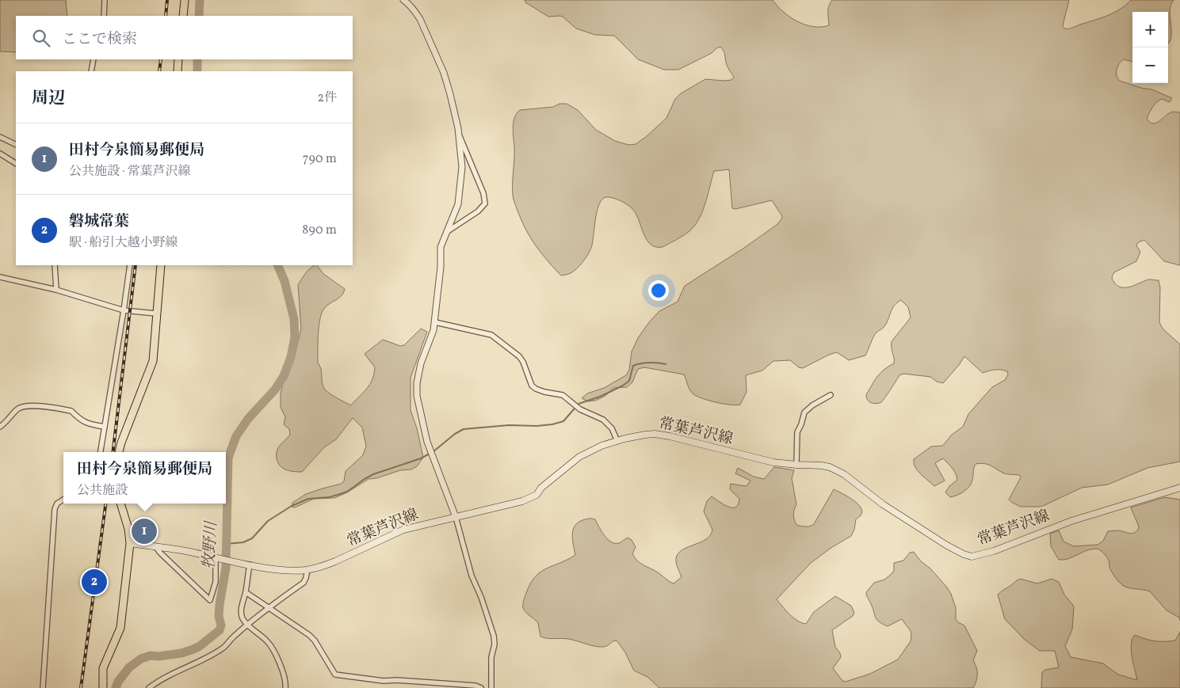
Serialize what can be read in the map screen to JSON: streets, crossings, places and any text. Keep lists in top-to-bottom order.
{
  "streets": {
    "main road": ["常葉芦沢線"]
  },
  "water": ["牧野川"],
  "page": {
    "map_buttons": ["+", "−"],
    "search": "ここで検索",
    "heading": ["周辺", "2件"],
    "list": [
      {
        "mark": "1",
        "name": "田村今泉簡易郵便局",
        "note": "公共施設 · 常葉芦沢線",
        "value": "790 m"
      },
      {
        "mark": "2",
        "name": "磐城常葉",
        "note": "駅 · 船引大越小野線",
        "value": "890 m"
      }
    ],
    "popup": ["田村今泉簡易郵便局", "公共施設"],
    "pins": ["1", "2"]
  }
}
